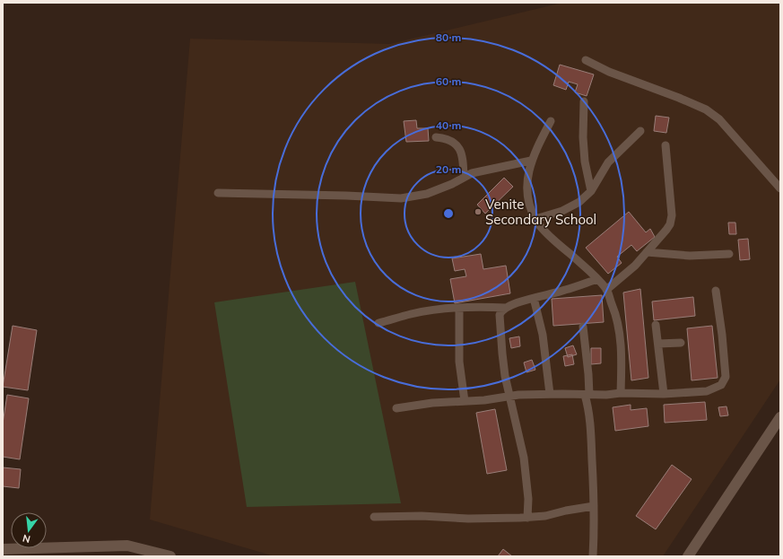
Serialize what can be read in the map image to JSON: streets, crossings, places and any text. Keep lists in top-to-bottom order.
{
  "places": ["Venite Secondary School"],
  "north": "bottom",
  "rings": [
    "80 m",
    "60 m",
    "40 m",
    "20 m"
  ]
}
